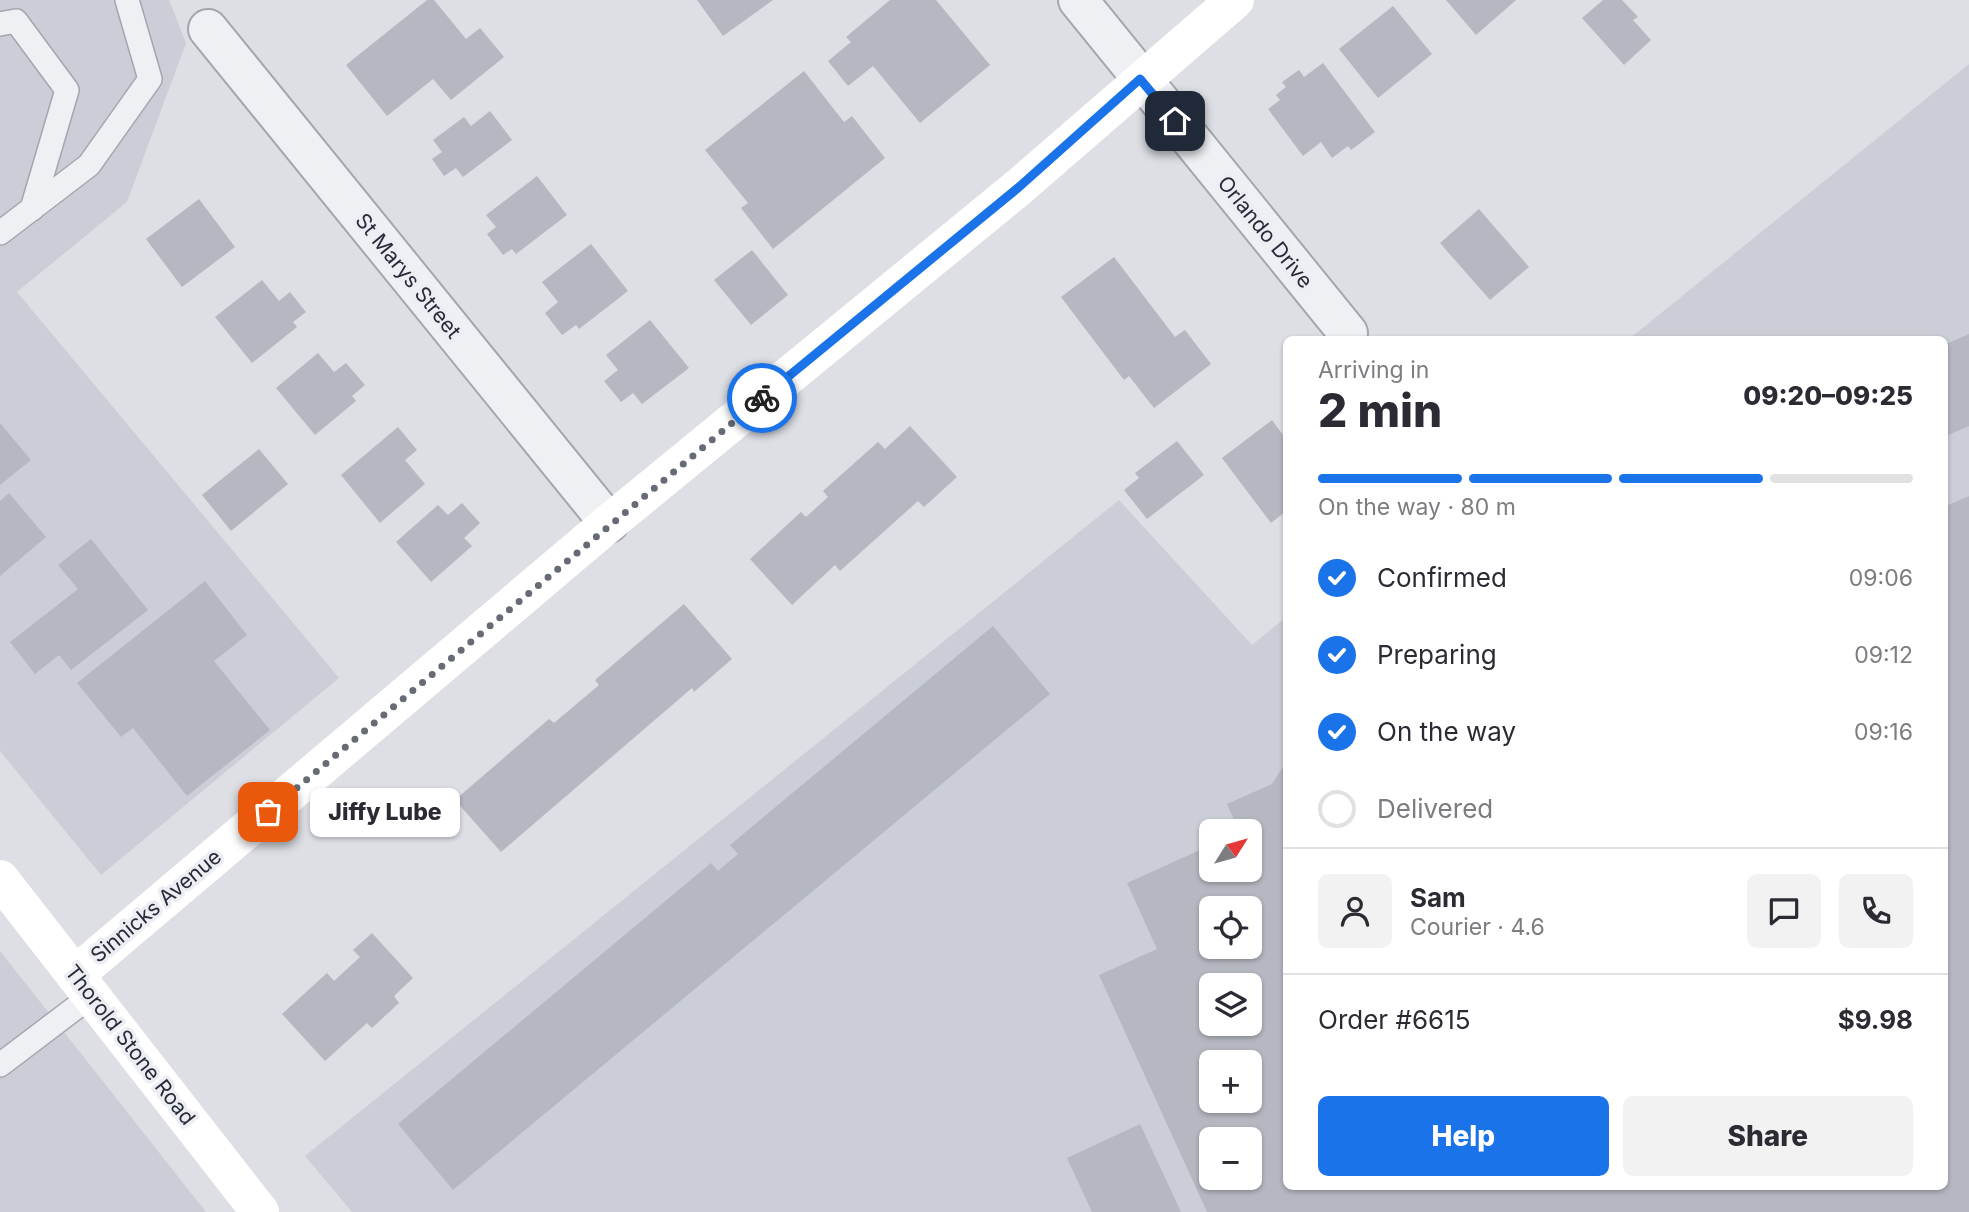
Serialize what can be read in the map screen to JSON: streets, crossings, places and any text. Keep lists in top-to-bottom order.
{
  "streets": {
    "street": [
      "Orlando Drive",
      "St Marys Street",
      "Sinnicks Avenue",
      "Thorold Stone Road"
    ]
  },
  "crossings": [
    ["Orlando Drive", "Sinnicks Avenue"],
    ["St Marys Street", "Sinnicks Avenue"],
    ["Sinnicks Avenue", "Thorold Stone Road"]
  ],
  "places": ["Jiffy Lube"],
  "north": "top right",
  "page": {
    "heading": ["2 min", "Arriving in", "09:20–09:25"],
    "panel": [
      "Sam",
      "Courier · 4.6",
      "Order #6615",
      "$9.98"
    ],
    "bar": "On the way · 80 m",
    "list": [
      ["Confirmed", "09:06"],
      ["Preparing", "09:12"],
      ["On the way", "09:16"],
      "Delivered"
    ],
    "bubble": "Jiffy Lube",
    "map_buttons": ["+", "−"],
    "buttons": ["Help", "Share"]
  }
}
